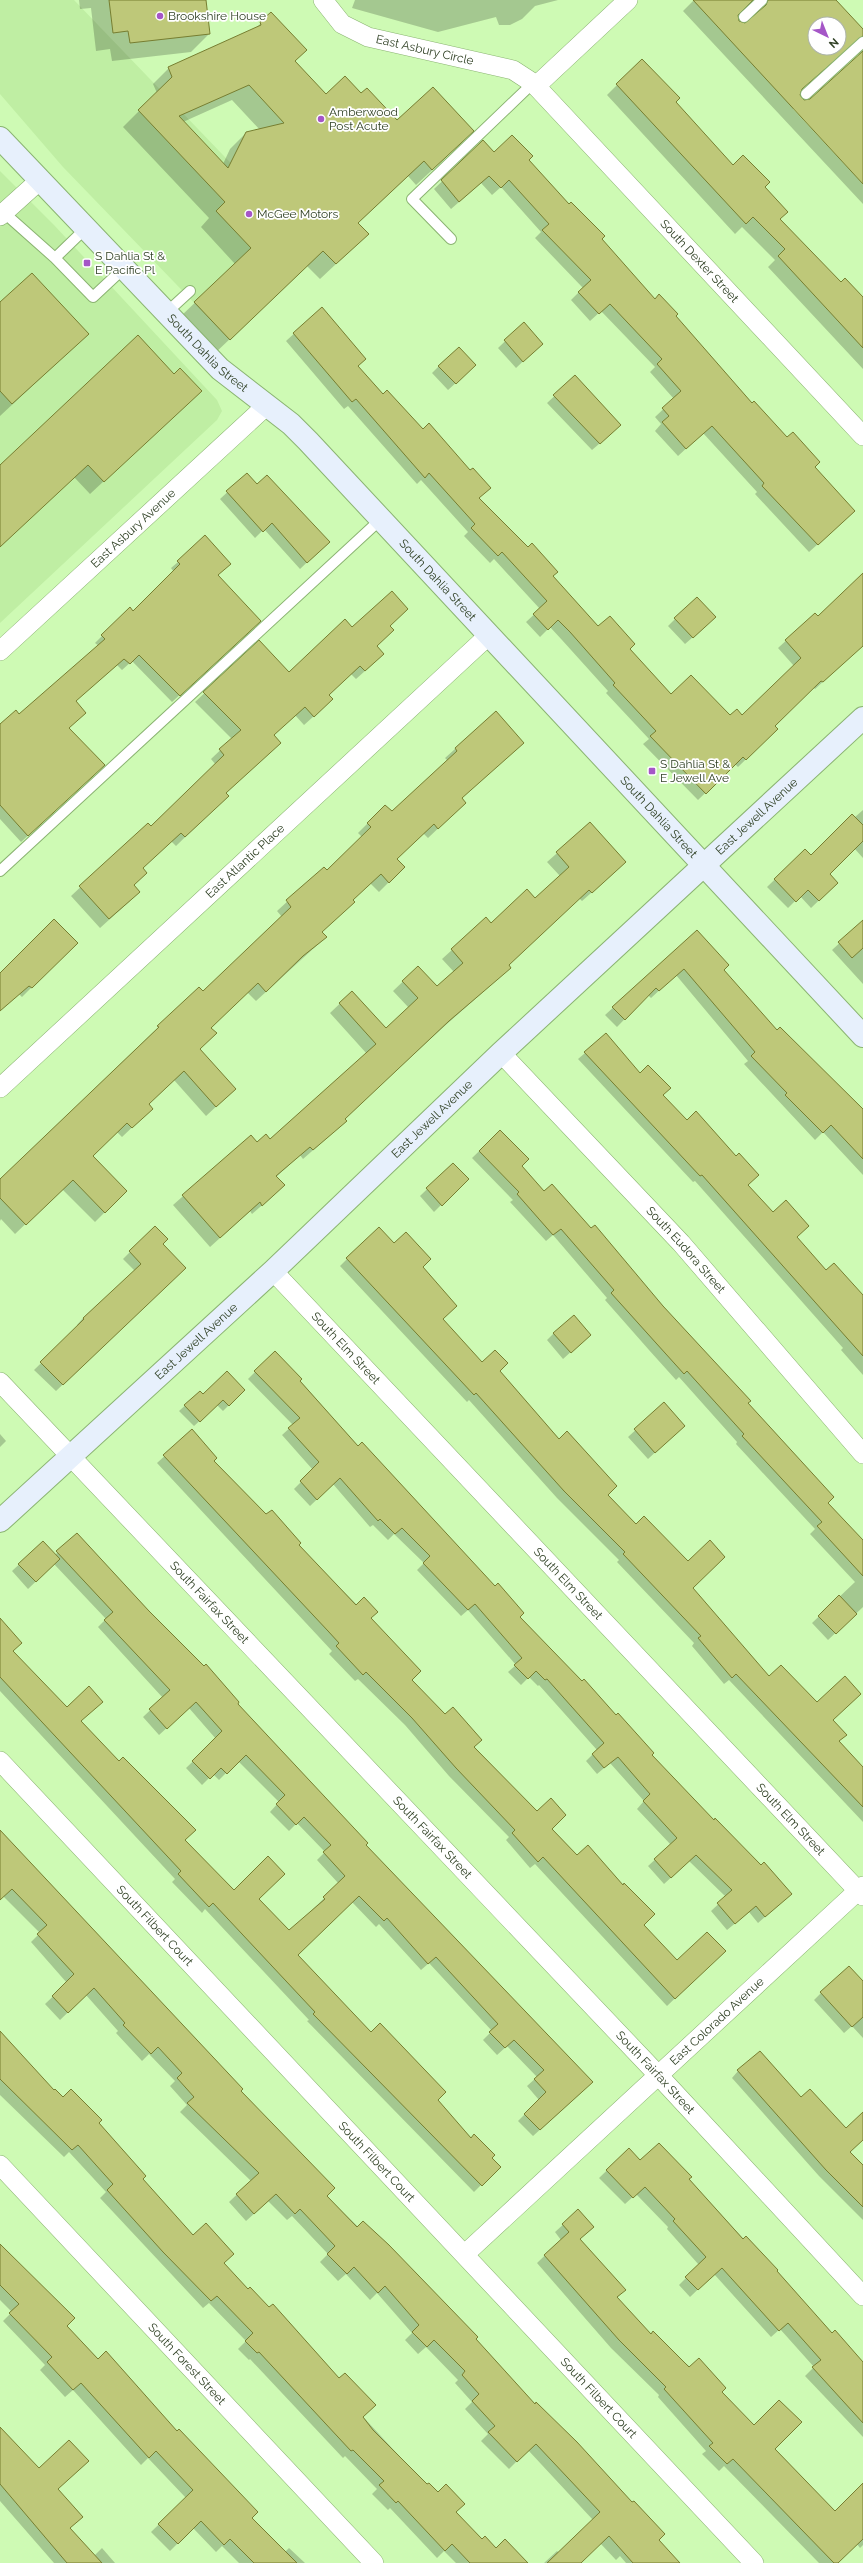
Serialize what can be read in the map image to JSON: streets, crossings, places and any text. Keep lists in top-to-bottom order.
{
  "streets": {
    "street": [
      "East Asbury Circle",
      "South Dexter Street",
      "South Dahlia Street",
      "East Asbury Avenue",
      "East Jewell Avenue",
      "East Atlantic Place",
      "South Eudora Street",
      "South Elm Street",
      "South Fairfax Street",
      "South Filbert Court",
      "East Colorado Avenue",
      "South Forest Street"
    ]
  },
  "crossings": [
    ["East Asbury Circle", "South Dexter Street"],
    ["South Dahlia Street", "East Asbury Avenue"],
    ["South Dahlia Street", "East Jewell Avenue"],
    ["South Dahlia Street", "East Atlantic Place"],
    ["East Jewell Avenue", "South Eudora Street"],
    ["East Jewell Avenue", "South Elm Street"],
    ["East Jewell Avenue", "South Fairfax Street"],
    ["South Elm Street", "East Colorado Avenue"],
    ["South Fairfax Street", "East Colorado Avenue"],
    ["South Filbert Court", "East Colorado Avenue"]
  ],
  "places": {
    "other": ["Brookshire House", "Amberwood Post Acute", "McGee Motors"],
    "transit": ["S Dahlia St & E Pacific Pl", "S Dahlia St & E Jewell Ave"]
  },
  "north": "bottom right"
}
